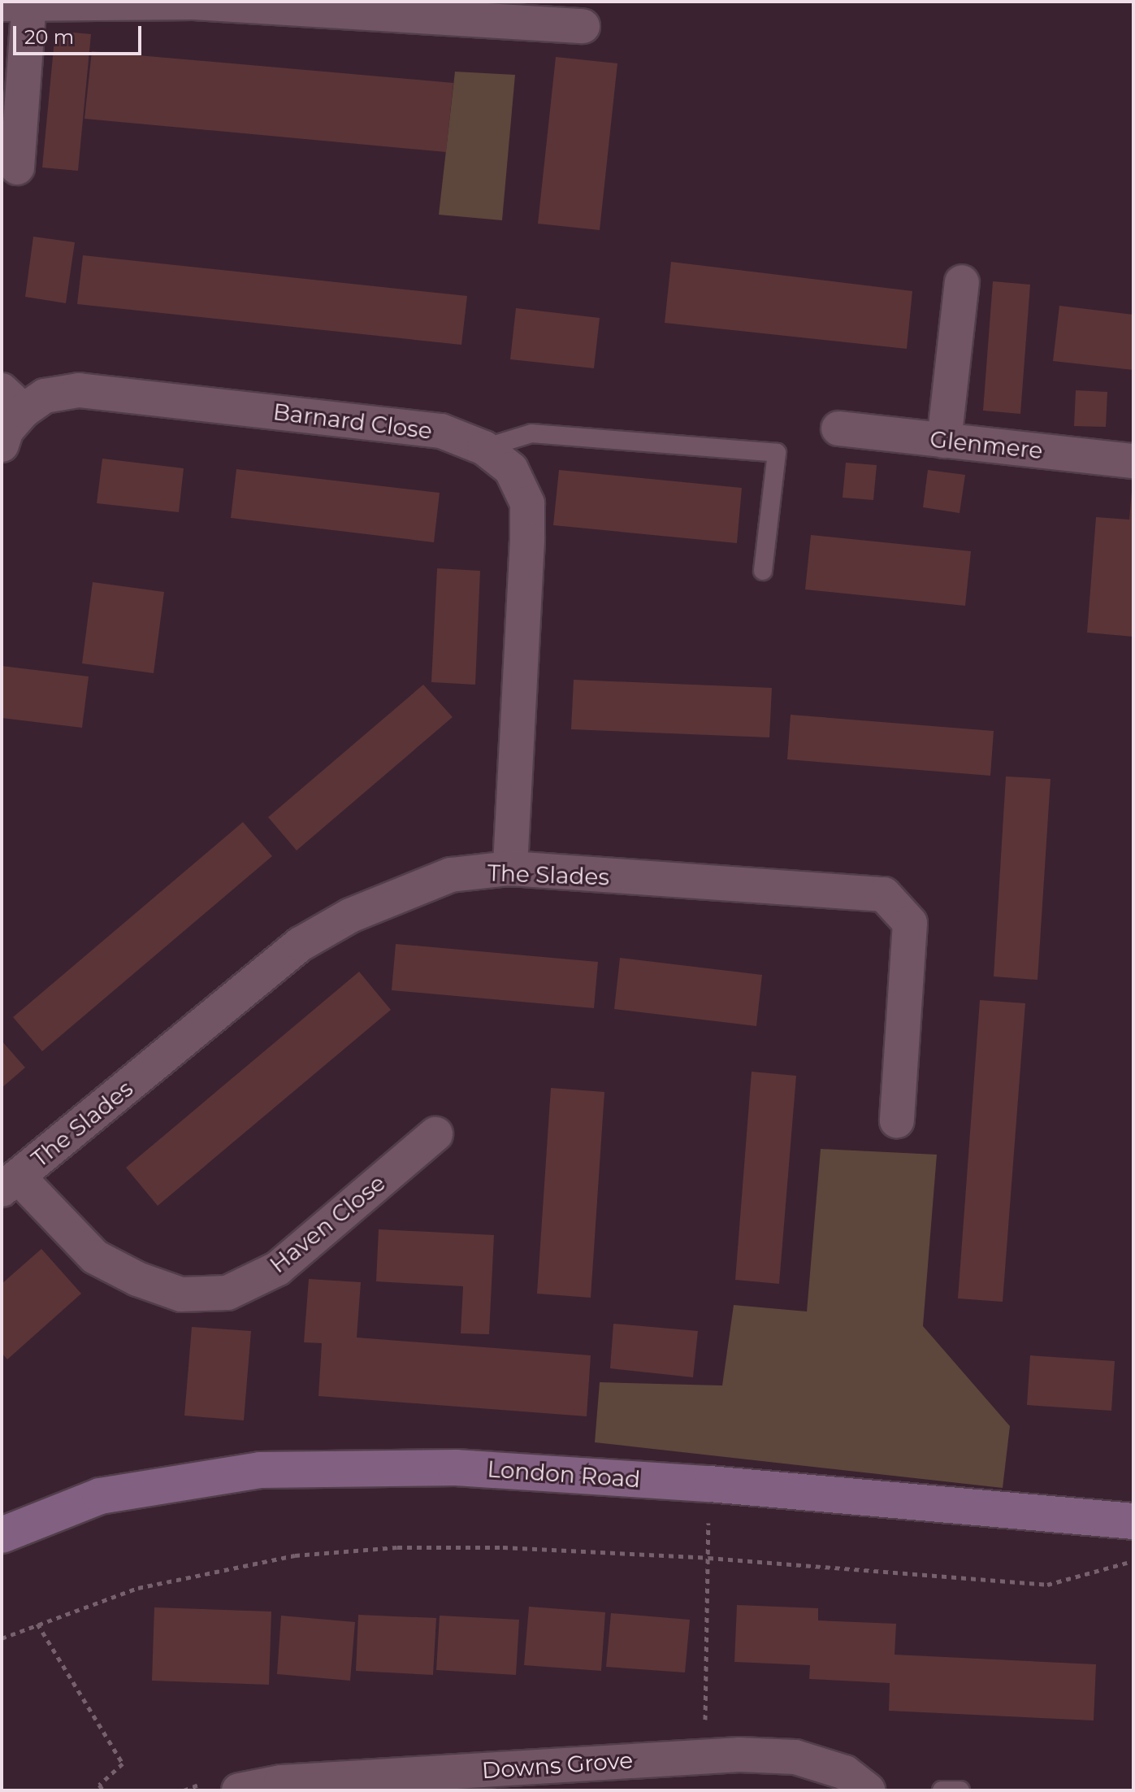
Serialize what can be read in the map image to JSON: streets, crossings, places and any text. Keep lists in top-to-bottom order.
{
  "streets": {
    "main road": ["London Road"],
    "street": [
      "Barnard Close",
      "Glenmere",
      "The Slades",
      "Haven Close",
      "Downs Grove"
    ]
  },
  "crossings": [
    ["Barnard Close", "The Slades"],
    ["The Slades", "Haven Close"]
  ],
  "scale_bar": "20 m"
}
